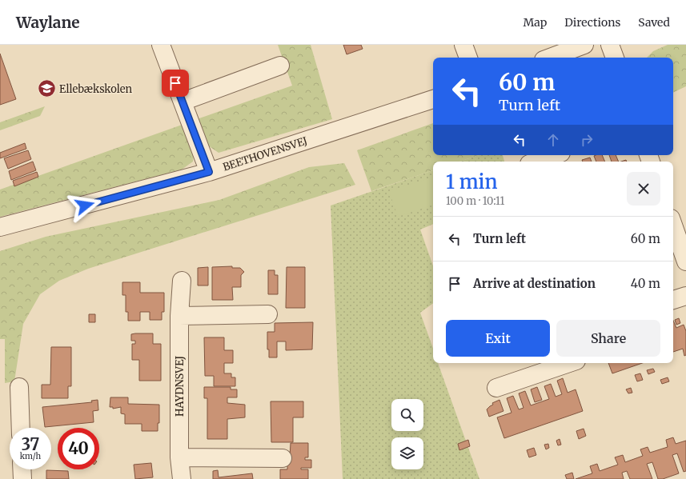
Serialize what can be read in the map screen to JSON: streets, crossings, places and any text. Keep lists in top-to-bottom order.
{
  "streets": {
    "street": ["BEETHOVENSVEJ", "HAYDNSVEJ"]
  },
  "places": {
    "school or university": ["Ellebækskolen"]
  },
  "page": {
    "header": "Waylane",
    "nav": ["Map", "Directions", "Saved"],
    "turn": ["60 m", "Turn left"],
    "heading": ["1 min", "100 m · 10:11"],
    "list": [
      {
        "name": "Turn left",
        "value": "60 m"
      },
      {
        "name": "Arrive at destination",
        "value": "40 m"
      }
    ],
    "buttons": ["Exit", "Share"],
    "speed": "37 km/h",
    "limit": "40"
  }
}
